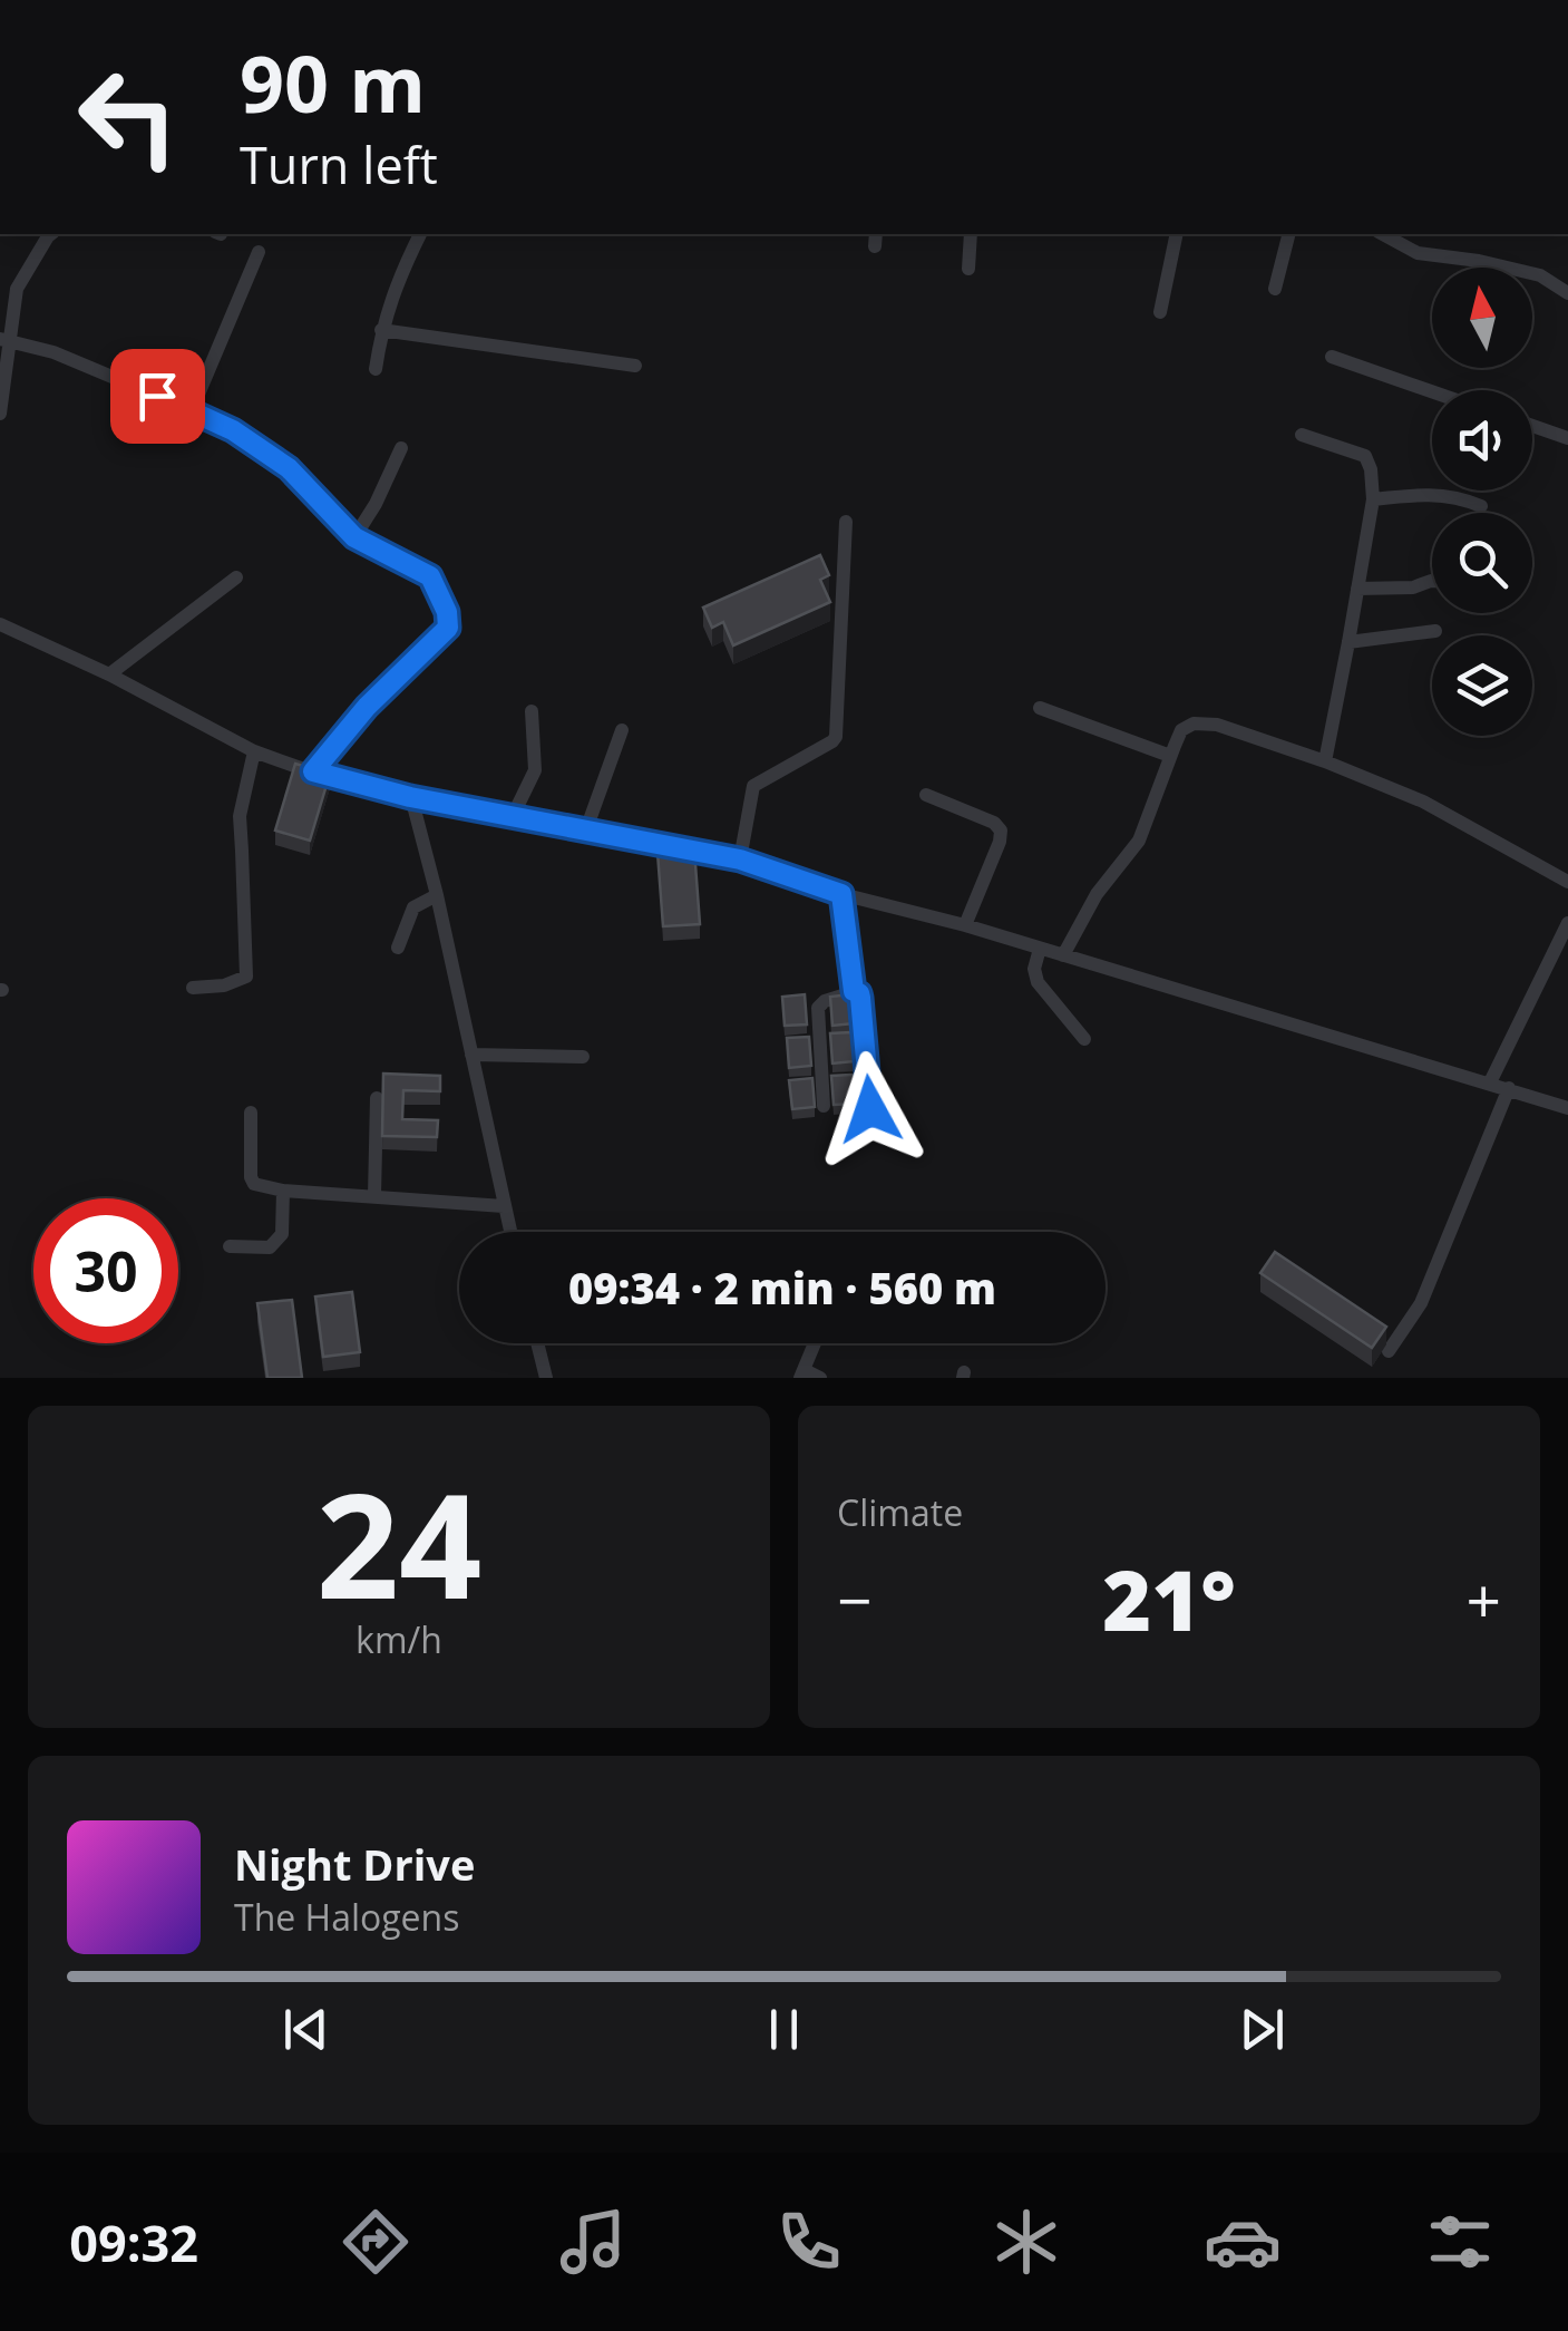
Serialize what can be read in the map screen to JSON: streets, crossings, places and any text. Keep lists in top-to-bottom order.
{
  "north": "top",
  "page": {
    "turn": ["90 m", "Turn left"],
    "limit": "30",
    "trip": "09:34 · 2 min · 560 m",
    "tile": [
      ["24", "km/h"],
      "Climate"
    ],
    "heat": ["−", "21°", "+"],
    "song": ["Night Drive", "The Halogens"],
    "tabs": "09:32"
  }
}
